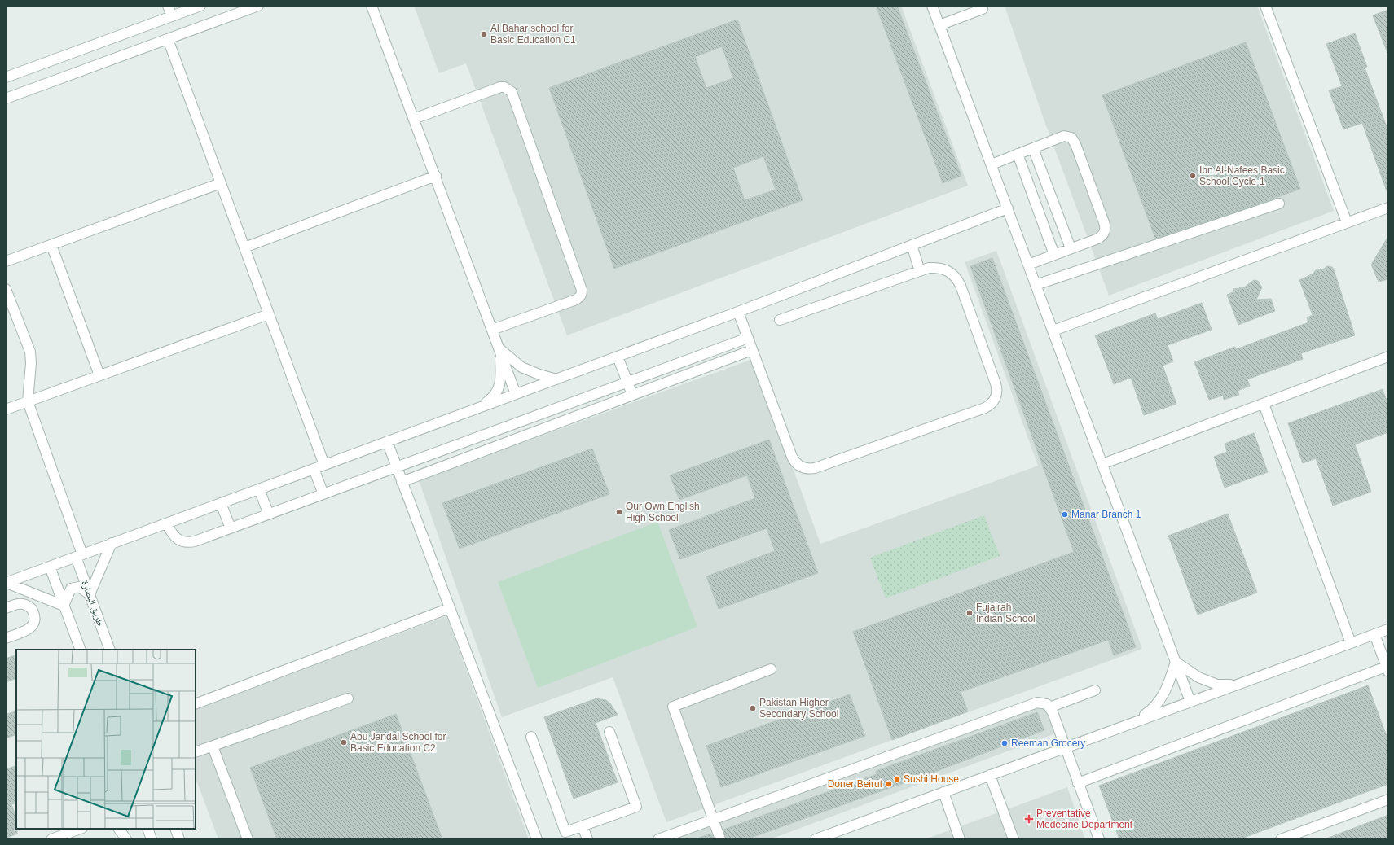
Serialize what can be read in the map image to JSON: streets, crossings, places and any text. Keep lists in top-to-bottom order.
{
  "streets": {
    "street": ["طريق البصارة"]
  },
  "places": {
    "other": [
      "Al Bahar school for Basic Education C1",
      "Ibn Al-Nafees Basic School Cycle-1",
      "Our Own English High School",
      "Manar Branch 1",
      "Fujairah Indian School",
      "Pakistan Higher Secondary School",
      "Abu Jandal School for Basic Education C2",
      "Reeman Grocery",
      "Sushi House",
      "Doner Beirut"
    ],
    "health": ["Preventative Medecine Department"]
  }
}
